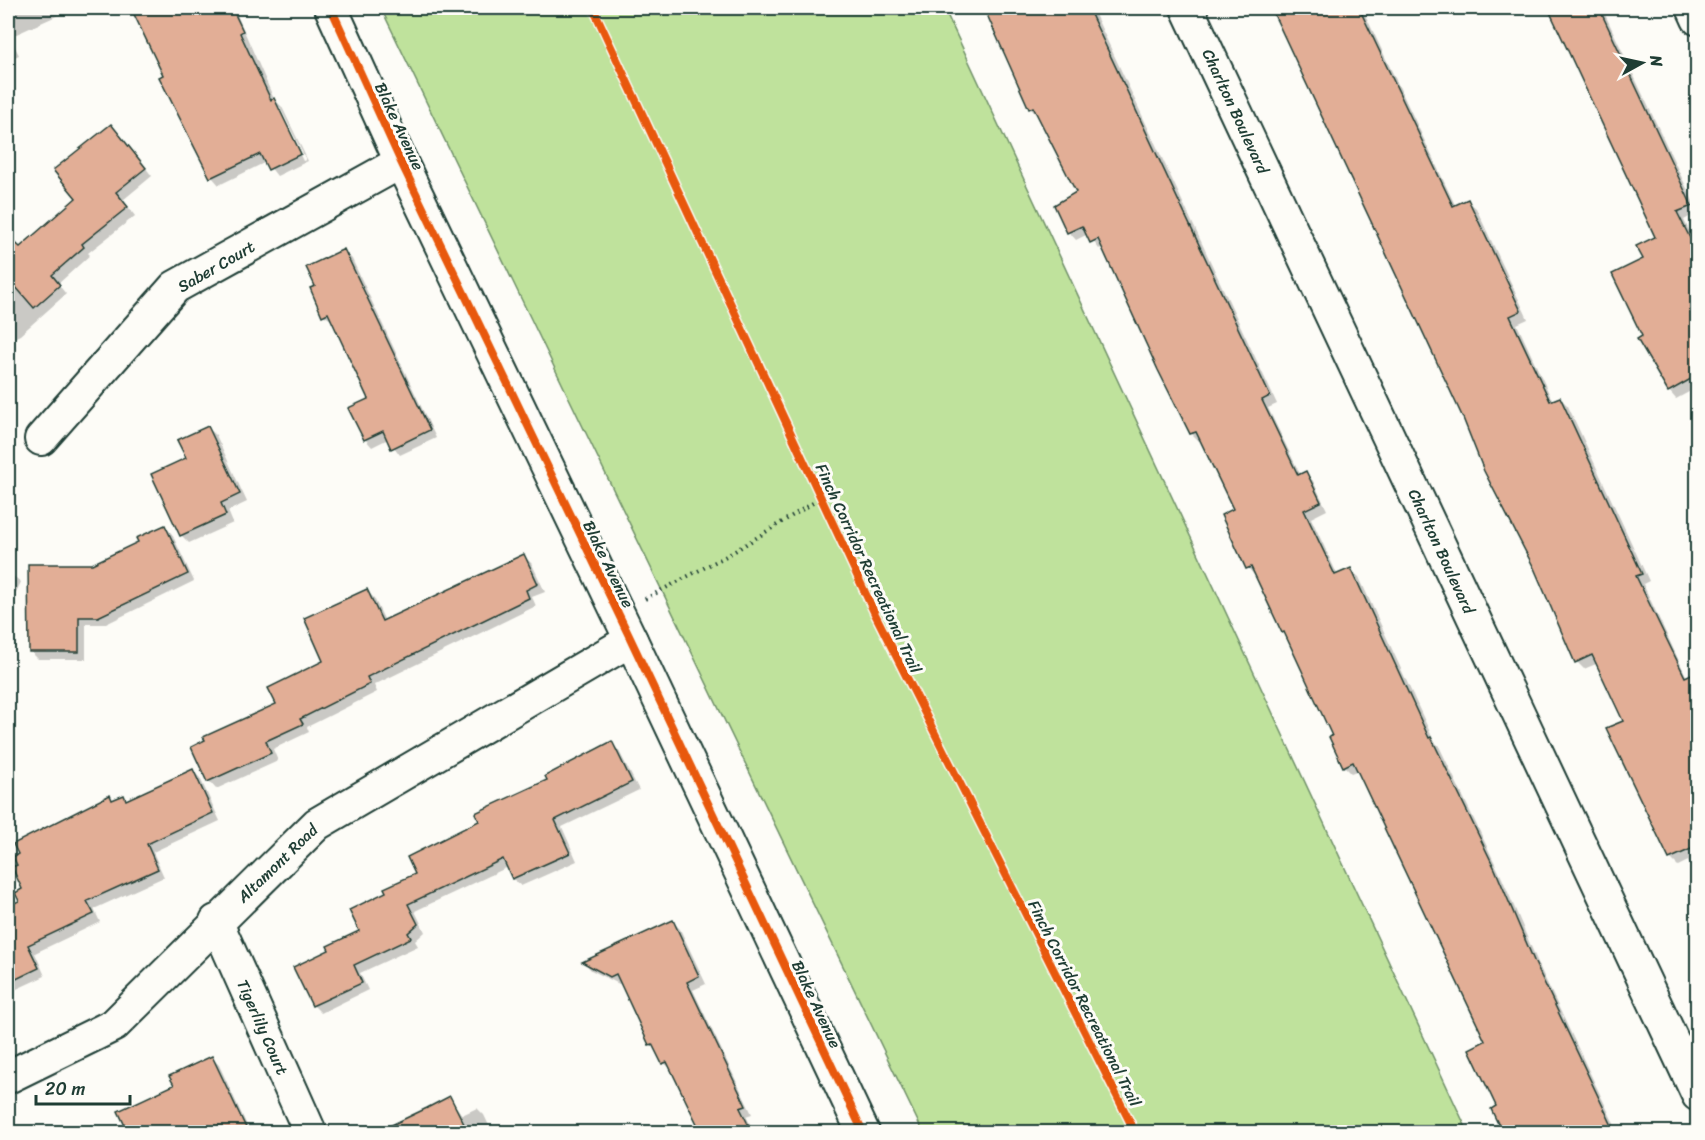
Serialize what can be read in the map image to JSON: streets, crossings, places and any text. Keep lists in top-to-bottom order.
{
  "streets": {
    "street": [
      "Charlton Boulevard",
      "Blake Avenue",
      "Saber Court",
      "Altamont Road",
      "Tigerlily Court"
    ],
    "cycle path": ["Finch Corridor Recreational Trail"]
  },
  "crossings": [
    ["Blake Avenue", "Saber Court"],
    ["Blake Avenue", "Altamont Road"],
    ["Altamont Road", "Tigerlily Court"]
  ],
  "scale_bar": "20 m",
  "north": "right"
}
